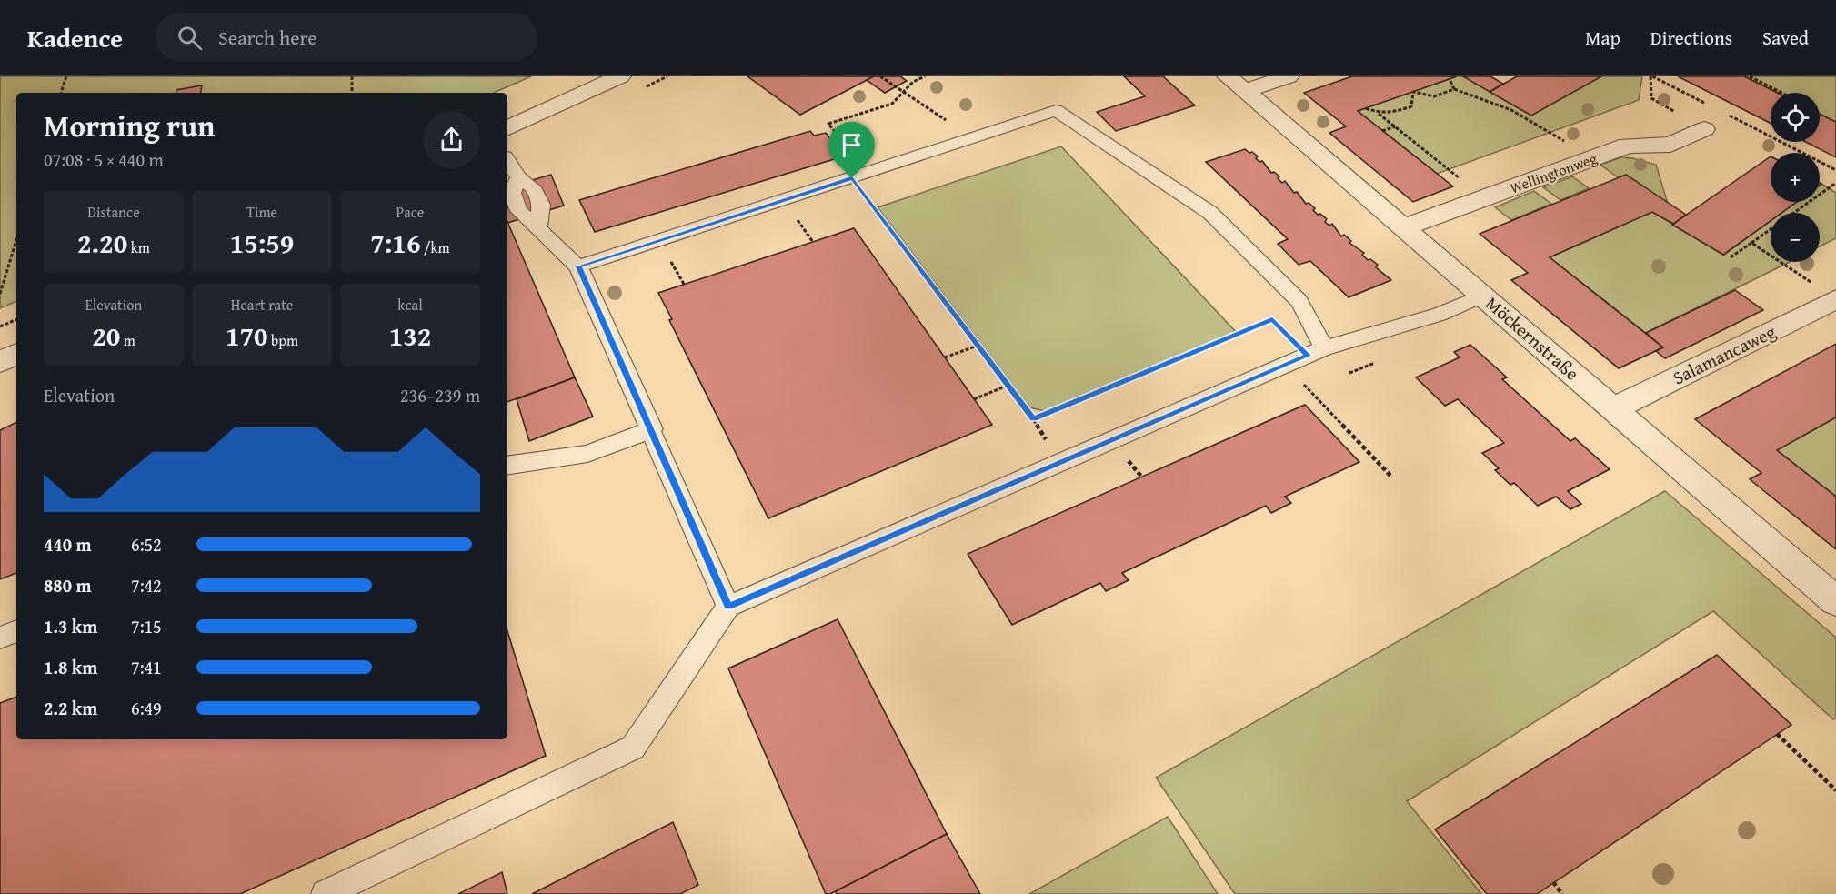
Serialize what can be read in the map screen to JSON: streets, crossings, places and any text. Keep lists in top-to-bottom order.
{
  "streets": {
    "street": ["Wellingtonweg", "Möckernstraße", "Salamancaweg"]
  },
  "crossings": [
    ["Wellingtonweg", "Möckernstraße"],
    ["Möckernstraße", "Salamancaweg"]
  ],
  "page": {
    "header": "Kadence",
    "search": "Search here",
    "nav": ["Map", "Directions", "Saved"],
    "map_buttons": ["+", "−"],
    "heading": ["Morning run", "07:08 · 5 × 440 m"],
    "stats": [
      ["Distance", "2.20 km"],
      ["Time", "15:59"],
      ["Pace", "7:16 /km"],
      ["Elevation", "20 m"],
      ["Heart rate", "170 bpm"],
      ["kcal", "132"]
    ],
    "chart": ["Elevation", "236–239 m"],
    "list": [
      {
        "name": "440 m",
        "note": "6:52"
      },
      {
        "name": "880 m",
        "note": "7:42"
      },
      {
        "name": "1.3 km",
        "note": "7:15"
      },
      {
        "name": "1.8 km",
        "note": "7:41"
      },
      {
        "name": "2.2 km",
        "note": "6:49"
      }
    ]
  }
}
